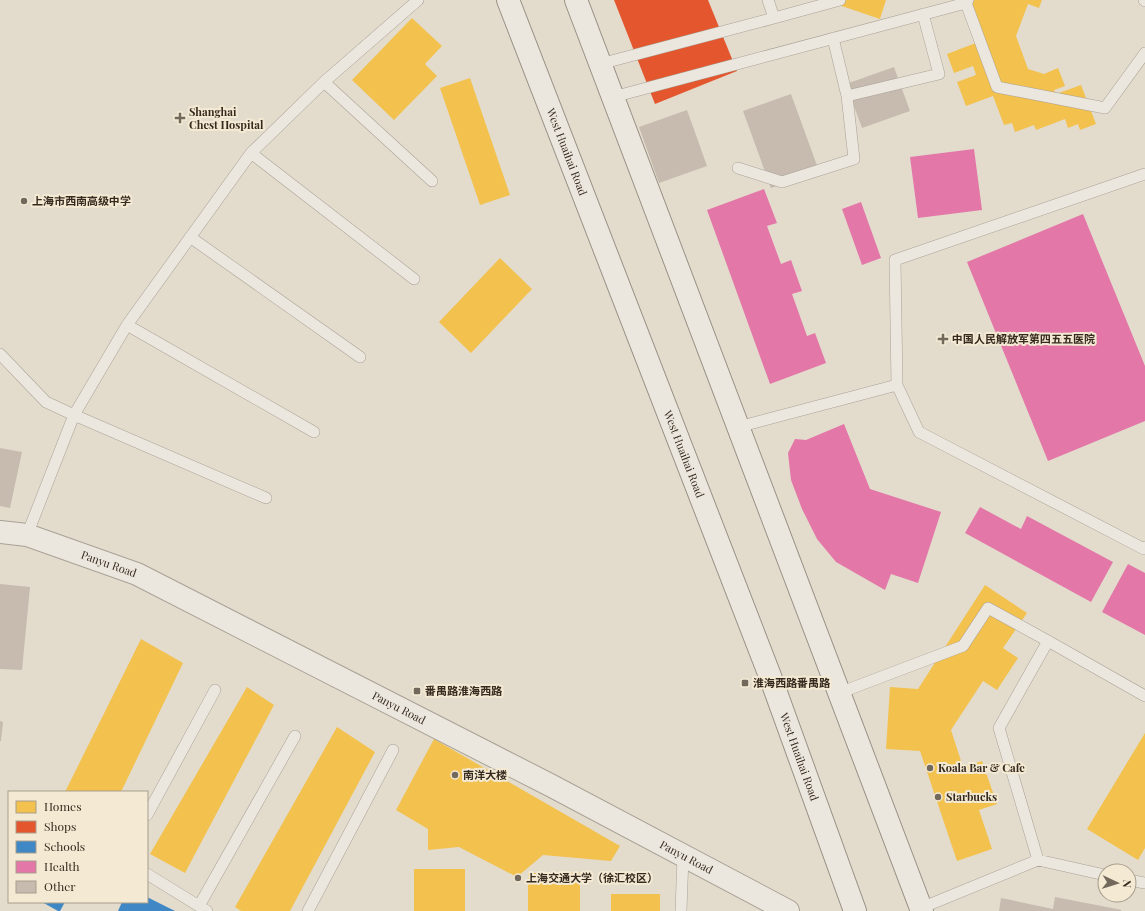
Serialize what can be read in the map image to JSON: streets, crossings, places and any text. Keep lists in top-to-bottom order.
{
  "streets": {
    "main road": ["West Huaihai Road", "Panyu Road"]
  },
  "places": {
    "health": ["Shanghai Chest Hospital", "中国人民解放军第四五五医院"],
    "other": [
      "上海市西南高级中学",
      "Koala Bar & Cafe",
      "南洋大楼",
      "Starbucks",
      "上海交通大学（徐汇校区）"
    ],
    "transit": ["淮海西路番禺路", "番禺路淮海西路"]
  },
  "legend": [
    "Homes",
    "Shops",
    "Schools",
    "Health",
    "Other"
  ],
  "north": "right"
}
